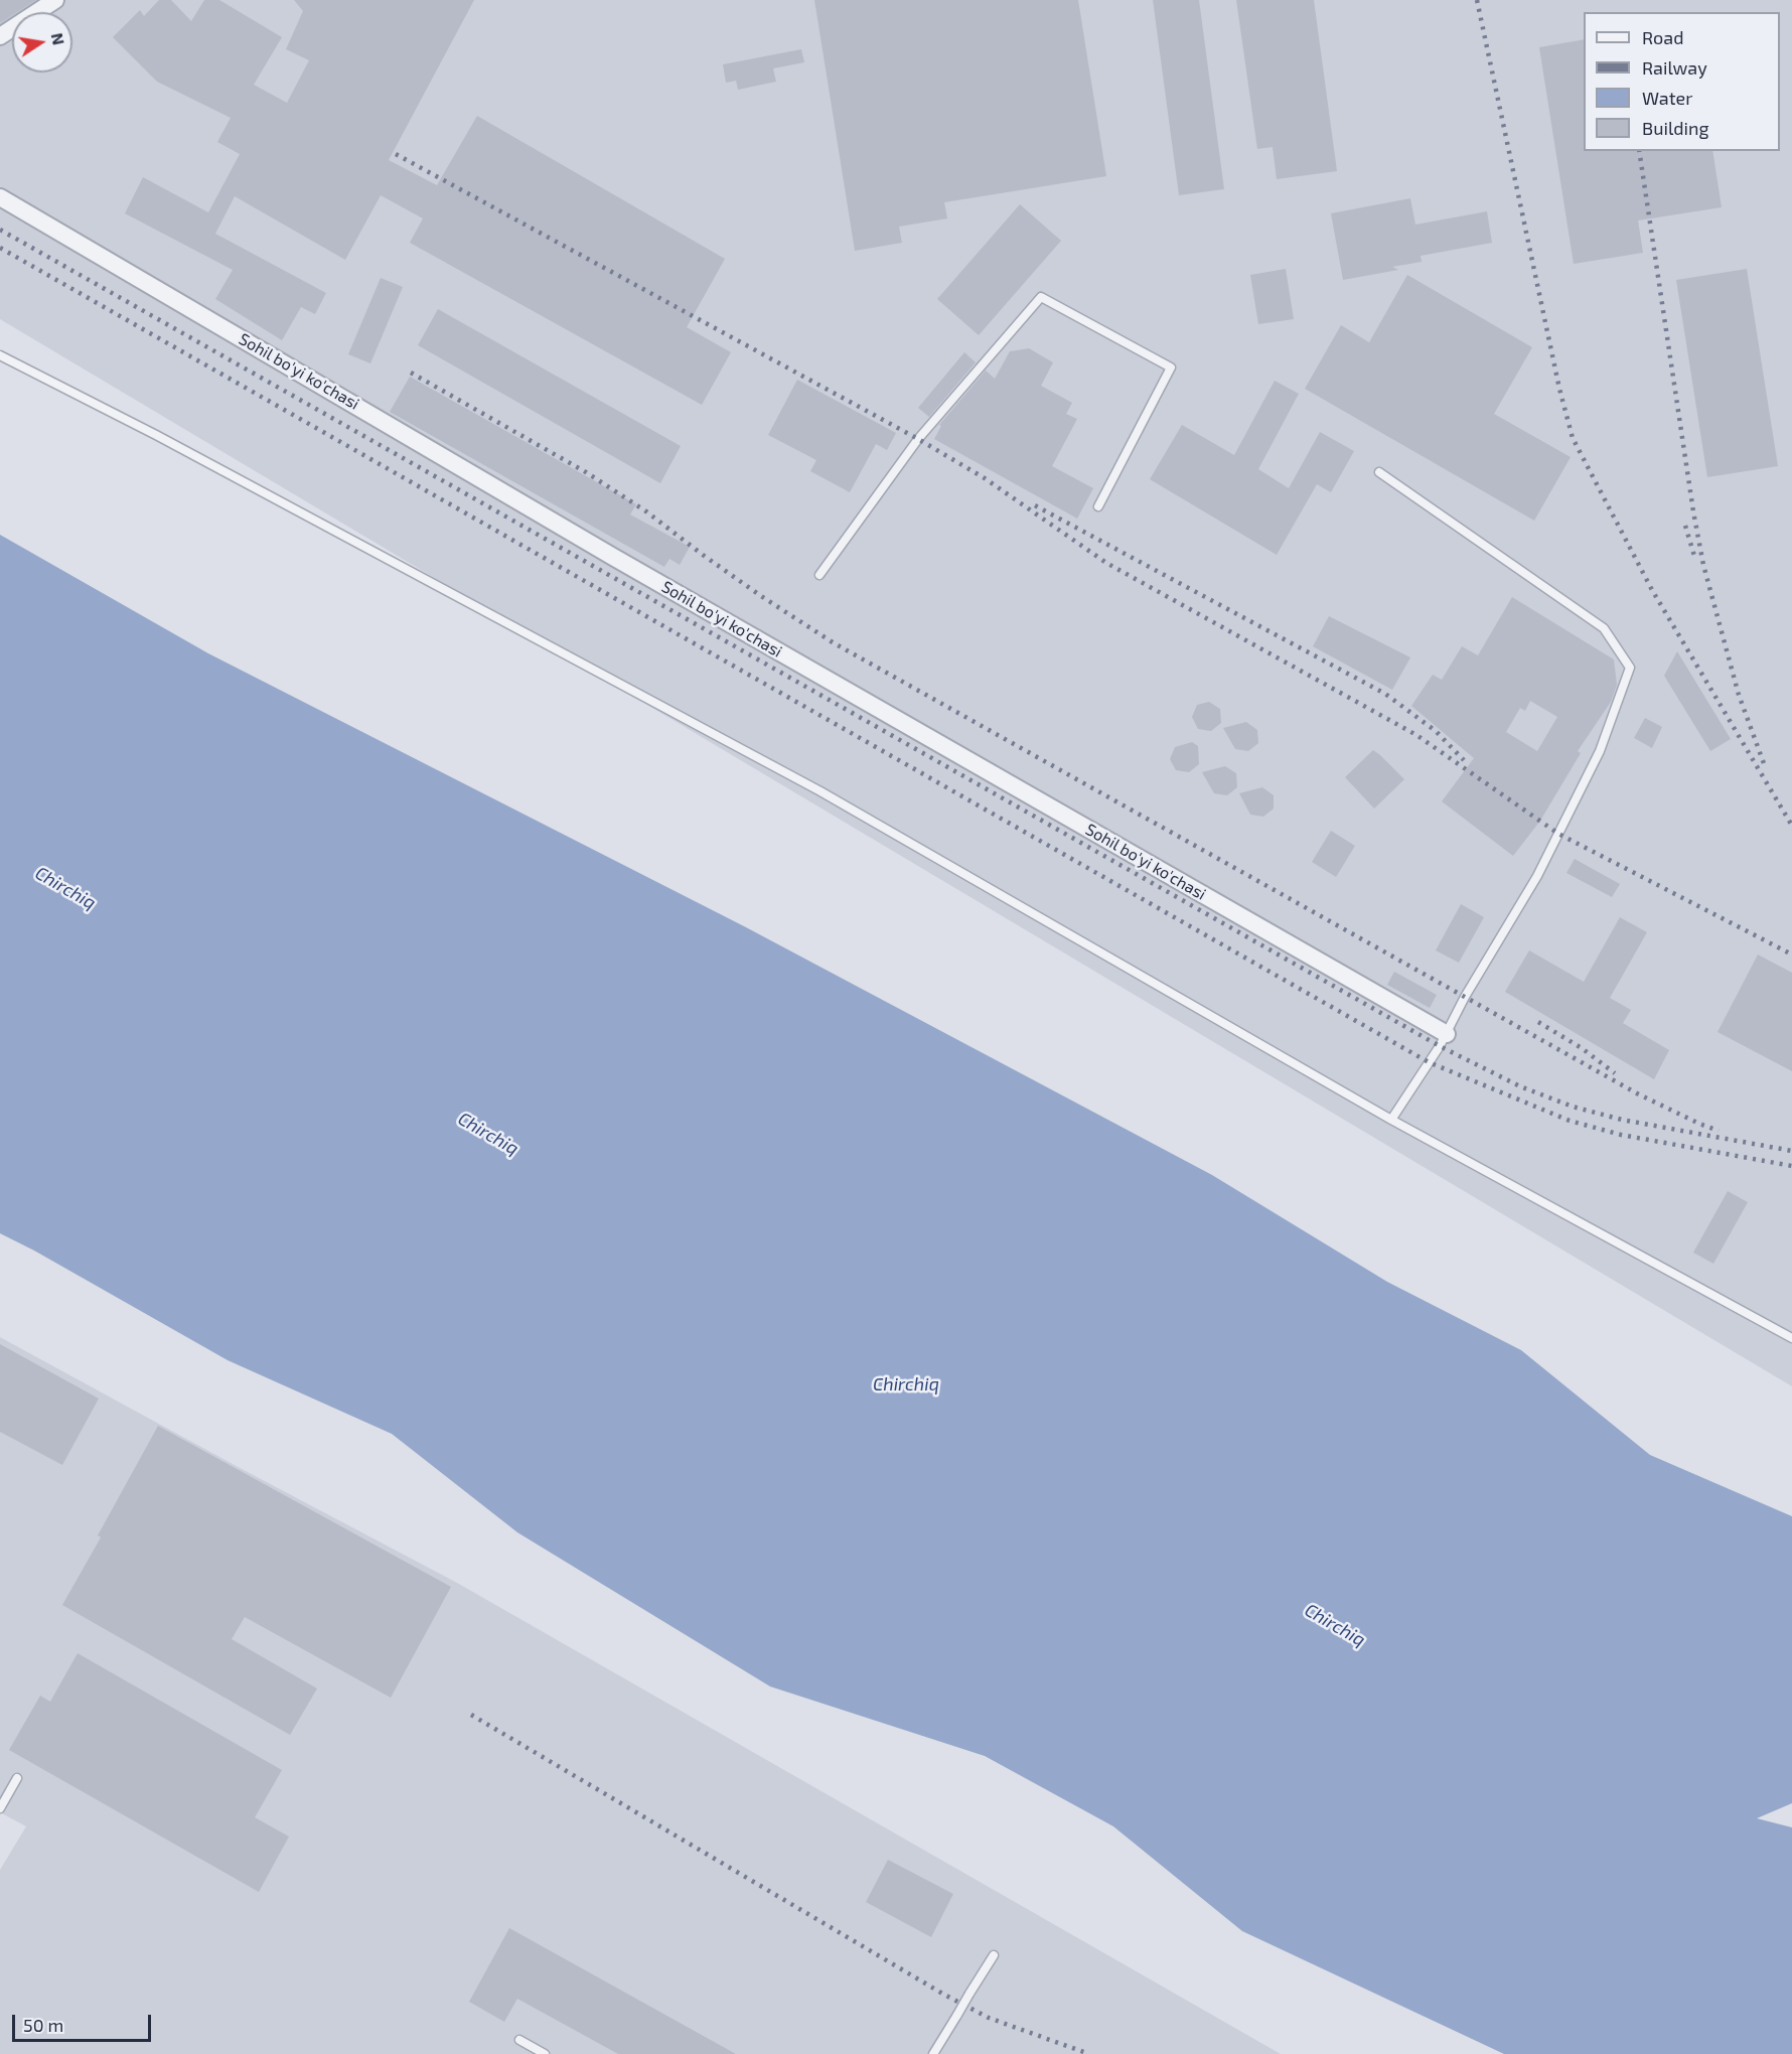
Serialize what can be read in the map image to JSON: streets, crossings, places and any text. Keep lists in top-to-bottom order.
{
  "streets": {
    "street": ["Sohil bo'yi ko'chasi"]
  },
  "water": ["Chirchiq"],
  "legend": [
    "Road",
    "Railway",
    "Water",
    "Building"
  ],
  "scale_bar": "50 m",
  "north": "right"
}
